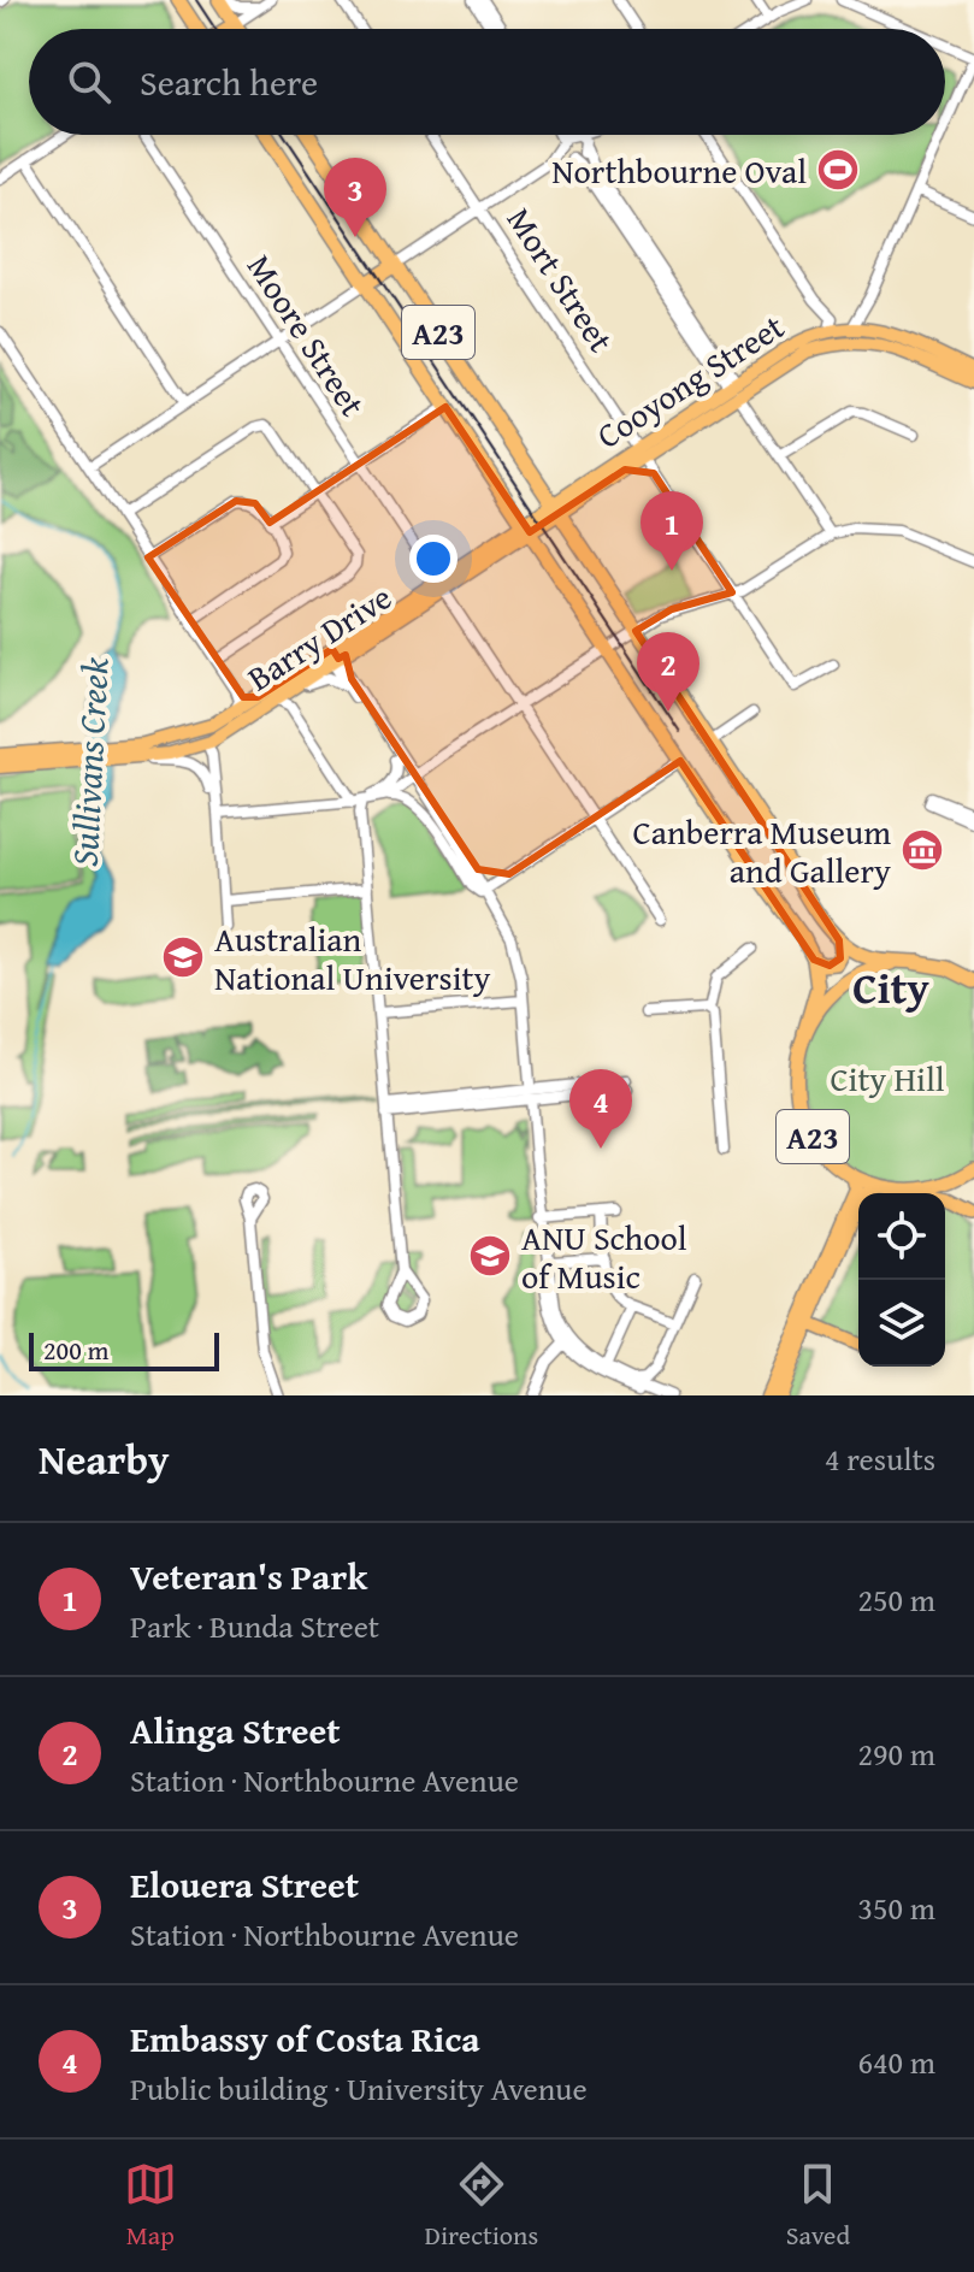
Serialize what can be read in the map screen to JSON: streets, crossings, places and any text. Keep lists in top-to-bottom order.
{
  "streets": {
    "highway": ["A23"],
    "main road": ["Cooyong Street", "Barry Drive"],
    "street": ["Mort Street", "Moore Street"]
  },
  "crossings": [
    ["Mort Street", "Cooyong Street"],
    ["A23", "Cooyong Street"],
    ["A23", "Barry Drive"],
    ["Moore Street", "Barry Drive"],
    ["Cooyong Street", "Barry Drive"]
  ],
  "districts": ["City"],
  "water": ["Sullivans Creek"],
  "parks": ["City Hill"],
  "places": {
    "sports": ["Northbourne Oval"],
    "museum": ["Canberra Museum and Gallery"],
    "school or university": ["Australian National University", "ANU School of Music"]
  },
  "scale_bar": "200 m",
  "page": {
    "search": "Search here",
    "pins": [
      "3",
      "1",
      "2",
      "4"
    ],
    "scale": "200 m",
    "heading": ["Nearby", "4 results"],
    "list": [
      {
        "mark": "1",
        "name": "Veteran's Park",
        "note": "Park · Bunda Street",
        "value": "250 m"
      },
      {
        "mark": "2",
        "name": "Alinga Street",
        "note": "Station · Northbourne Avenue",
        "value": "290 m"
      },
      {
        "mark": "3",
        "name": "Elouera Street",
        "note": "Station · Northbourne Avenue",
        "value": "350 m"
      },
      {
        "mark": "4",
        "name": "Embassy of Costa Rica",
        "note": "Public building · University Avenue",
        "value": "640 m"
      }
    ],
    "nav": ["Map", "Directions", "Saved"]
  }
}
